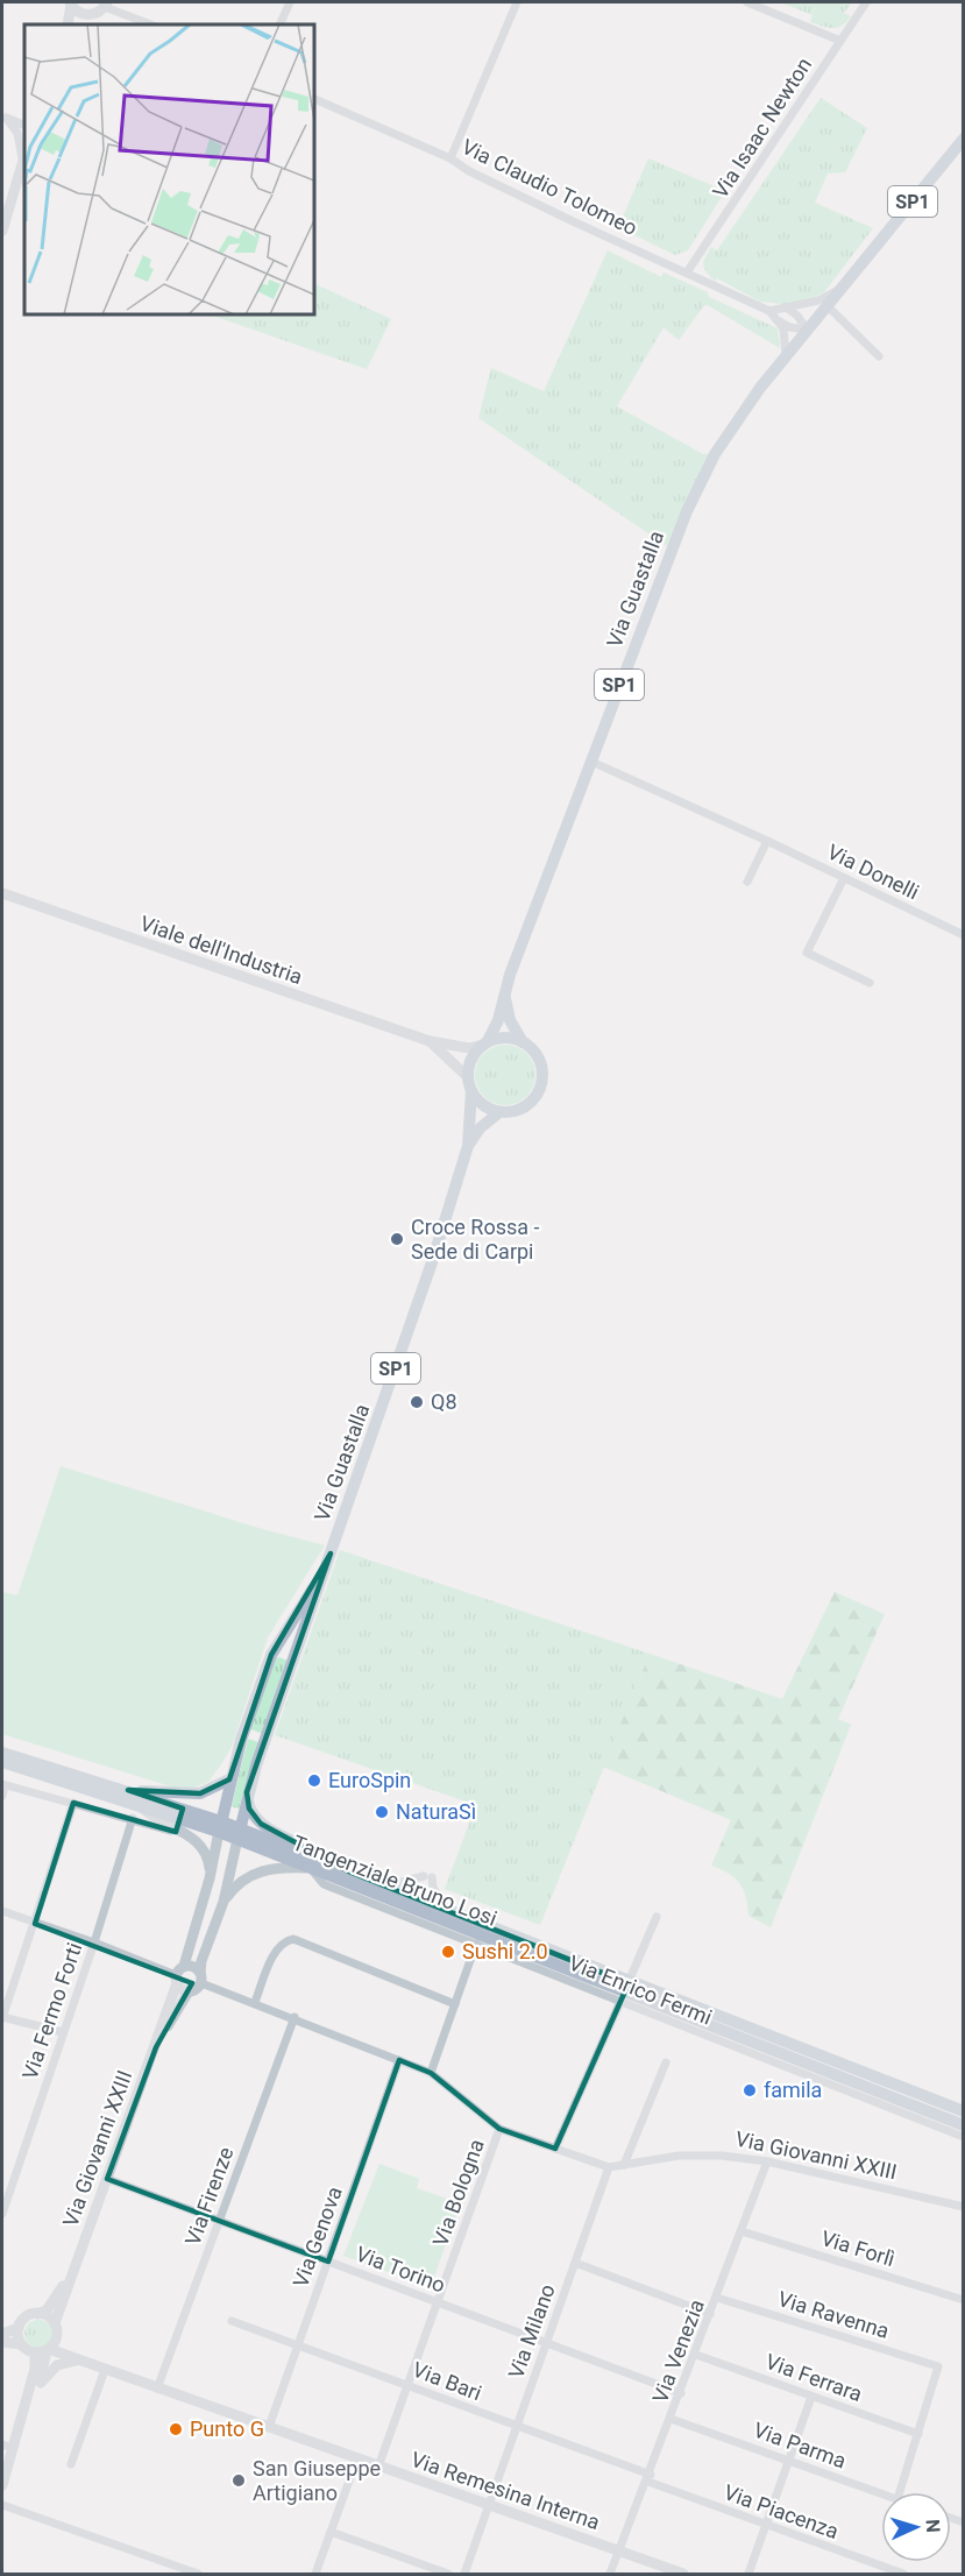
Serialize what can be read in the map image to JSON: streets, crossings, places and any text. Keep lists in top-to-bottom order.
{
  "streets": {
    "main road": ["SP1", "Via Guastalla", "Tangenziale Bruno Losi"],
    "street": [
      "Via Isaac Newton",
      "Via Claudio Tolomeo",
      "Via Donelli",
      "Viale dell'Industria",
      "Via Enrico Fermi",
      "Via Fermo Forti",
      "Via Giovanni XXIII",
      "Via Bologna",
      "Via Firenze",
      "Via Genova",
      "Via Forlì",
      "Via Torino",
      "Via Ravenna",
      "Via Milano",
      "Via Venezia",
      "Via Ferrara",
      "Via Bari",
      "Via Parma",
      "Via Remesina Interna",
      "Via Piacenza"
    ]
  },
  "crossings": [
    ["Via Isaac Newton", "Via Claudio Tolomeo"],
    ["Via Guastalla", "Via Donelli"],
    ["Via Guastalla", "Viale dell'Industria"],
    ["Via Guastalla", "Tangenziale Bruno Losi"],
    ["Via Guastalla", "Via Giovanni XXIII"],
    ["Tangenziale Bruno Losi", "Via Enrico Fermi"],
    ["Tangenziale Bruno Losi", "Via Fermo Forti"],
    ["Via Giovanni XXIII", "Via Bologna"],
    ["Via Giovanni XXIII", "Via Firenze"],
    ["Via Giovanni XXIII", "Via Genova"],
    ["Via Giovanni XXIII", "Via Torino"],
    ["Via Giovanni XXIII", "Via Milano"],
    ["Via Giovanni XXIII", "Via Venezia"],
    ["Via Giovanni XXIII", "Via Remesina Interna"],
    ["Via Bologna", "Via Torino"],
    ["Via Bologna", "Via Bari"],
    ["Via Bologna", "Via Remesina Interna"],
    ["Via Firenze", "Via Torino"],
    ["Via Firenze", "Via Remesina Interna"],
    ["Via Genova", "Via Torino"],
    ["Via Genova", "Via Bari"],
    ["Via Genova", "Via Remesina Interna"],
    ["Via Forlì", "Via Venezia"],
    ["Via Torino", "Via Milano"],
    ["Via Torino", "Via Venezia"],
    ["Via Ravenna", "Via Venezia"],
    ["Via Ravenna", "Via Ferrara"],
    ["Via Milano", "Via Bari"],
    ["Via Milano", "Via Remesina Interna"],
    ["Via Venezia", "Via Ferrara"],
    ["Via Venezia", "Via Bari"],
    ["Via Venezia", "Via Parma"],
    ["Via Venezia", "Via Remesina Interna"],
    ["Via Venezia", "Via Piacenza"],
    ["Via Bari", "Via Piacenza"]
  ],
  "places": [
    "Croce Rossa - Sede di Carpi",
    "Q8",
    "EuroSpin",
    "NaturaSì",
    "Sushi 2.0",
    "famila",
    "Punto G",
    "San Giuseppe Artigiano"
  ],
  "north": "right"
}
